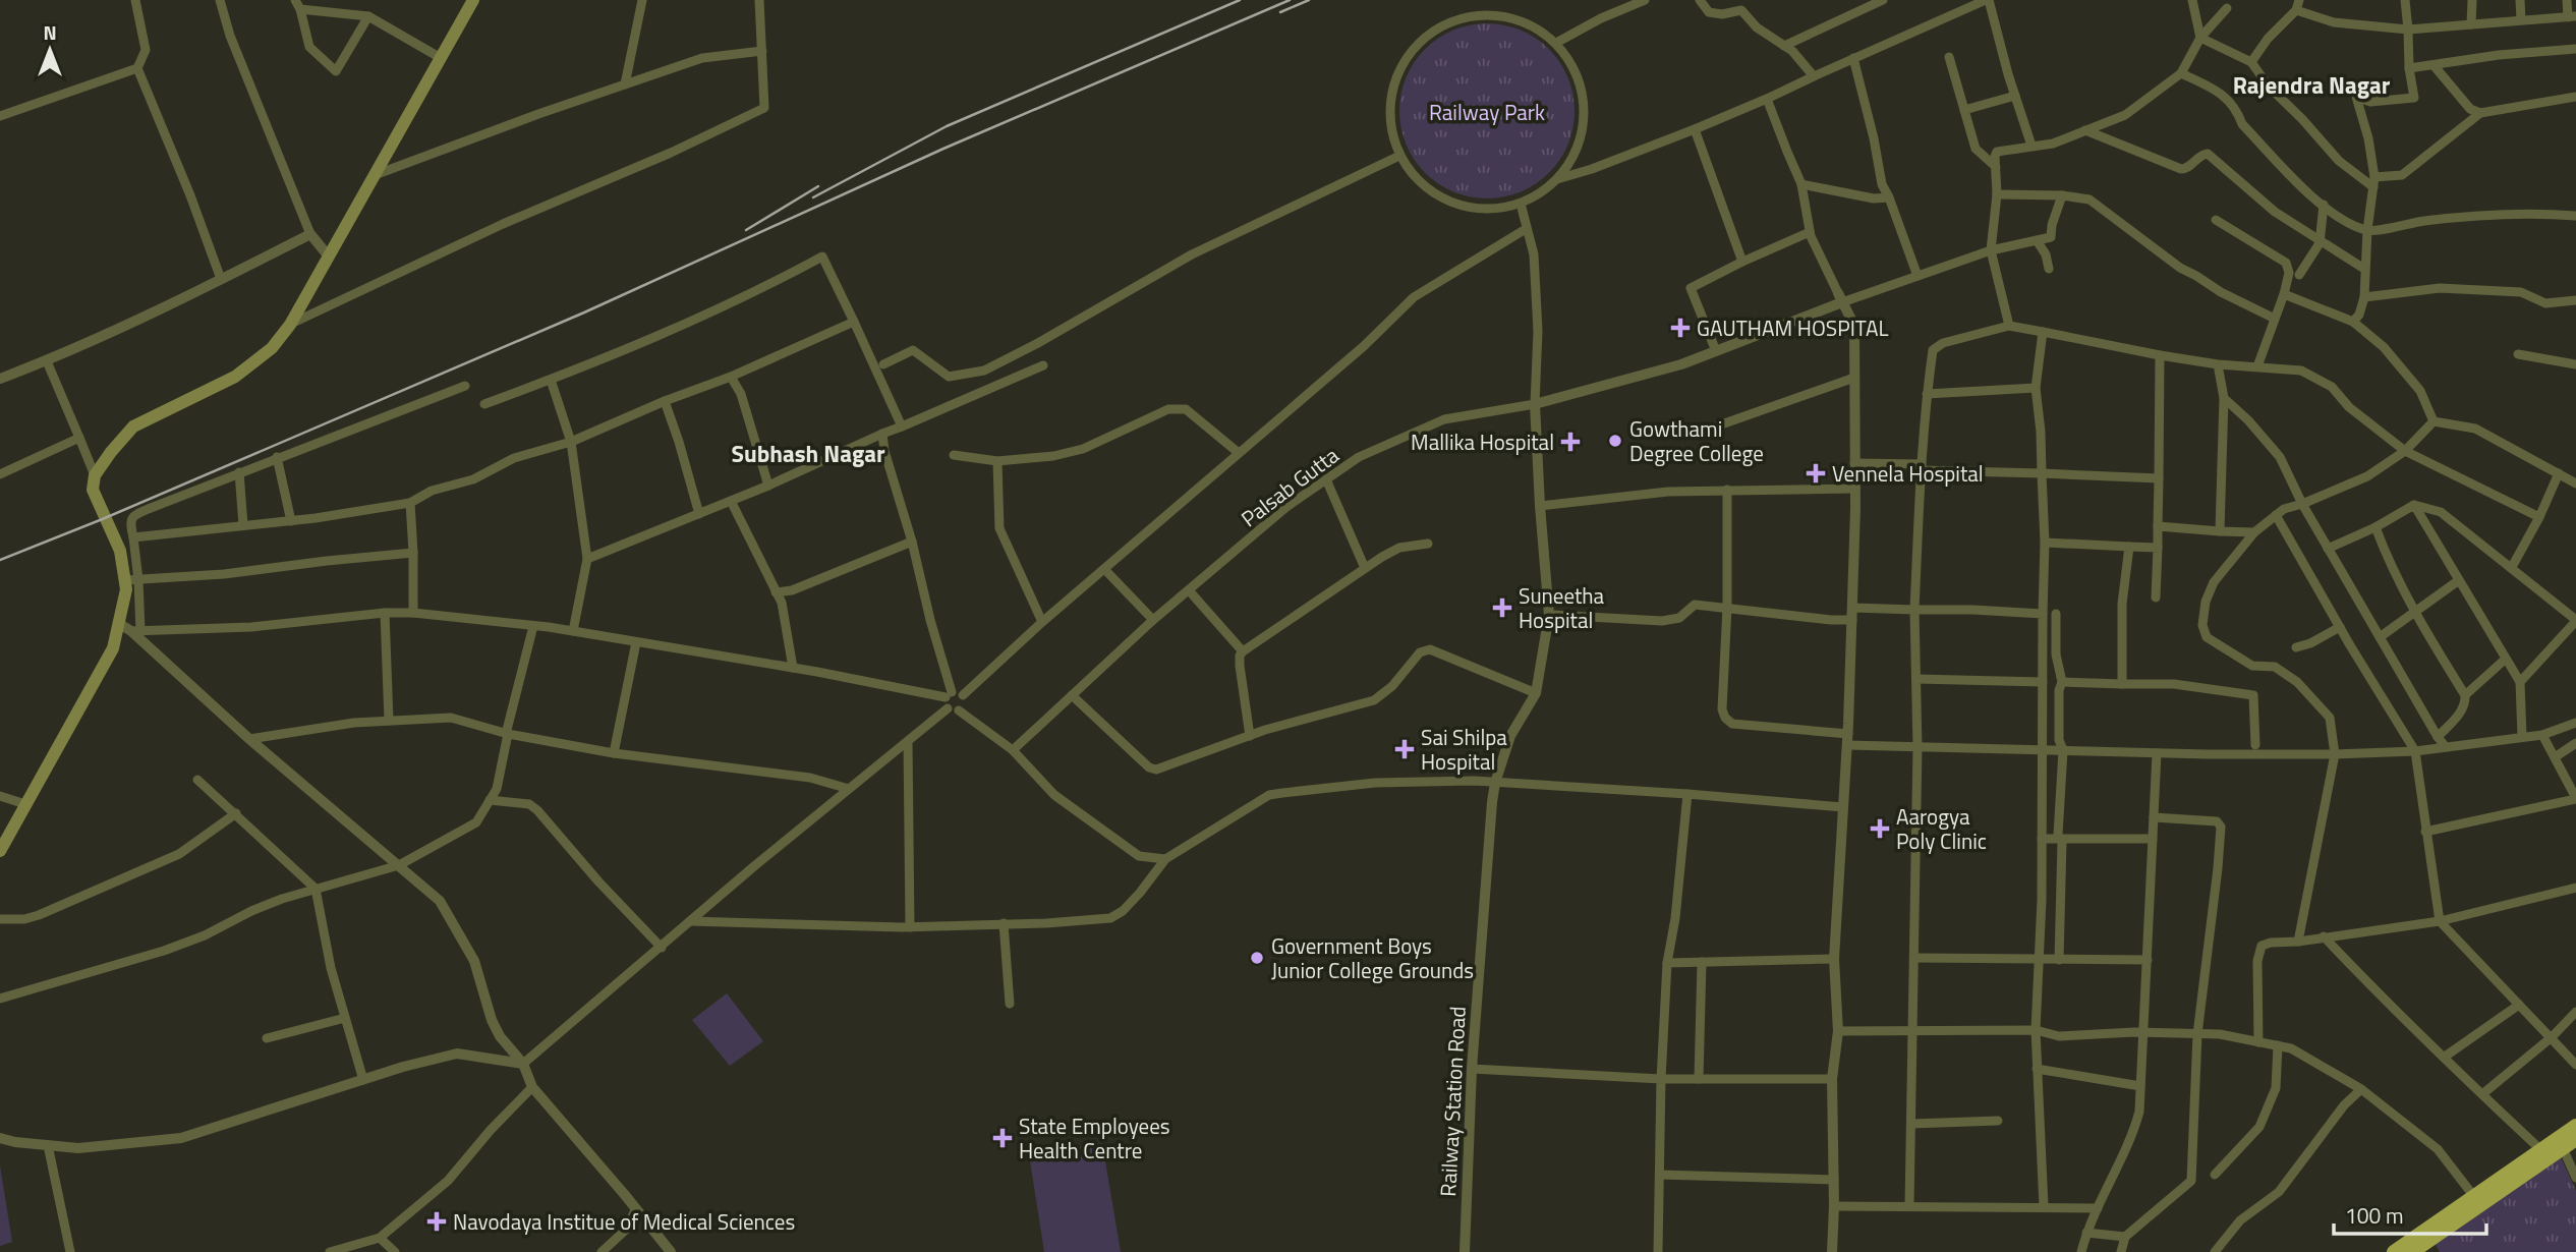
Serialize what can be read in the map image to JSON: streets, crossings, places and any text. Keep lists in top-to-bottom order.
{
  "streets": {
    "street": ["Palsab Gutta", "Railway Station Road"]
  },
  "districts": ["Rajendra Nagar", "Subhash Nagar"],
  "parks": ["Railway Park"],
  "places": {
    "health": [
      "GAUTHAM HOSPITAL",
      "Mallika Hospital",
      "Vennela Hospital",
      "Suneetha Hospital",
      "Sai Shilpa Hospital",
      "Aarogya Poly Clinic",
      "State Employees Health Centre",
      "Navodaya Institue of Medical Sciences"
    ],
    "other": ["Gowthami Degree College", "Government Boys Junior College Grounds"]
  },
  "scale_bar": "100 m",
  "north": "top"
}
